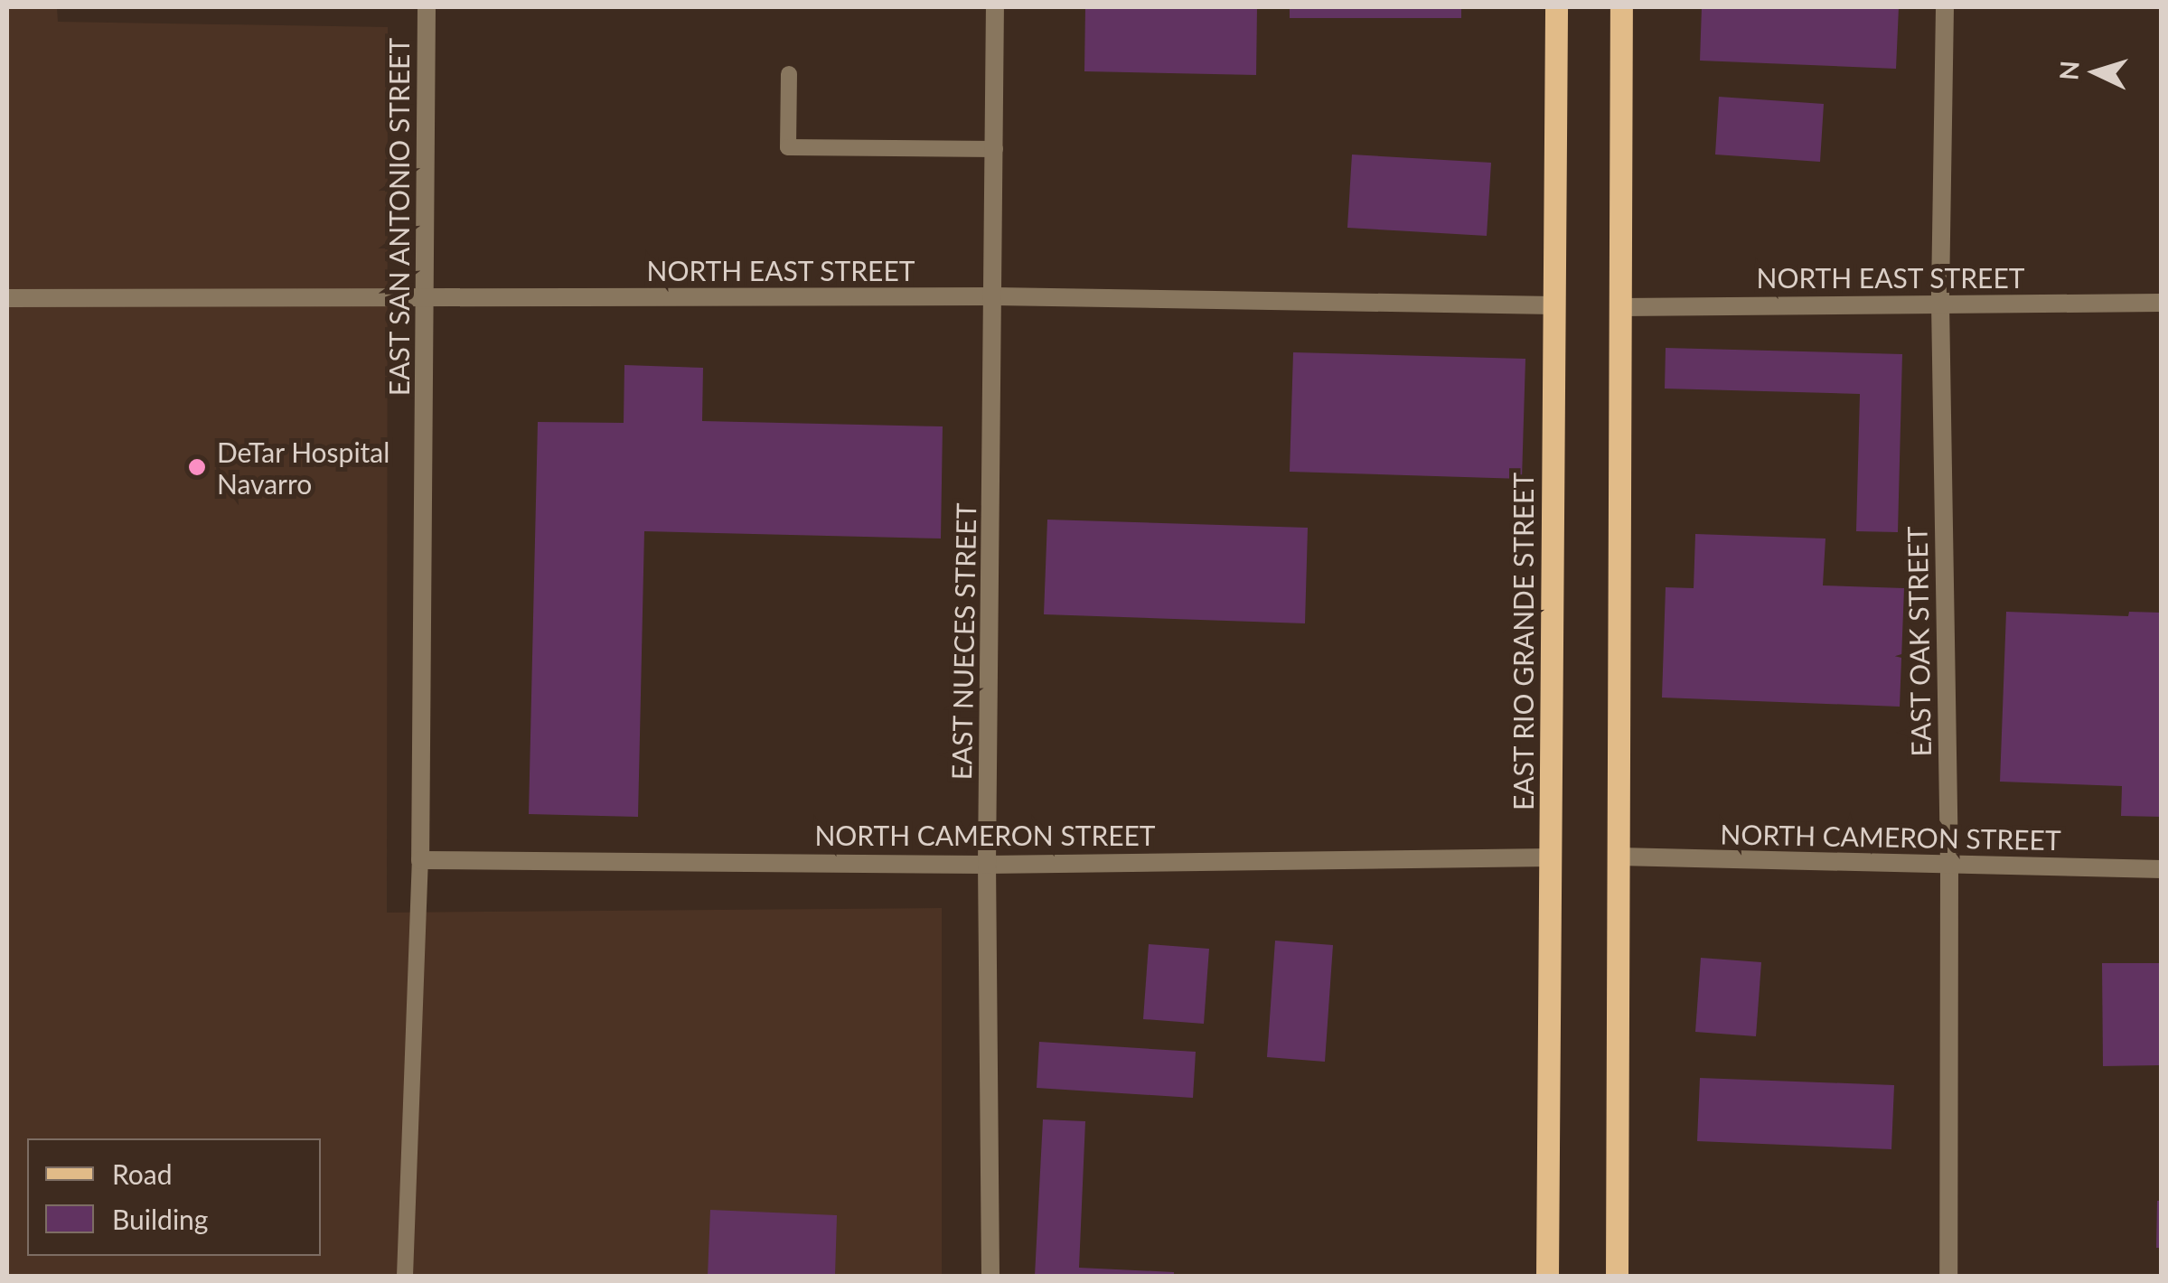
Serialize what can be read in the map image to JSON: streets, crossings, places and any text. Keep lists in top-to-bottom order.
{
  "streets": {
    "main road": ["EAST RIO GRANDE STREET"],
    "street": [
      "EAST SAN ANTONIO STREET",
      "NORTH EAST STREET",
      "EAST NUECES STREET",
      "EAST OAK STREET",
      "NORTH CAMERON STREET"
    ]
  },
  "crossings": [
    ["EAST SAN ANTONIO STREET", "NORTH EAST STREET"],
    ["EAST SAN ANTONIO STREET", "NORTH CAMERON STREET"],
    ["NORTH EAST STREET", "EAST NUECES STREET"],
    ["NORTH EAST STREET", "EAST RIO GRANDE STREET"],
    ["NORTH EAST STREET", "EAST OAK STREET"],
    ["EAST NUECES STREET", "NORTH CAMERON STREET"],
    ["EAST RIO GRANDE STREET", "NORTH CAMERON STREET"],
    ["EAST OAK STREET", "NORTH CAMERON STREET"]
  ],
  "places": ["DeTar Hospital Navarro"],
  "legend": ["Road", "Building"],
  "north": "left"
}
